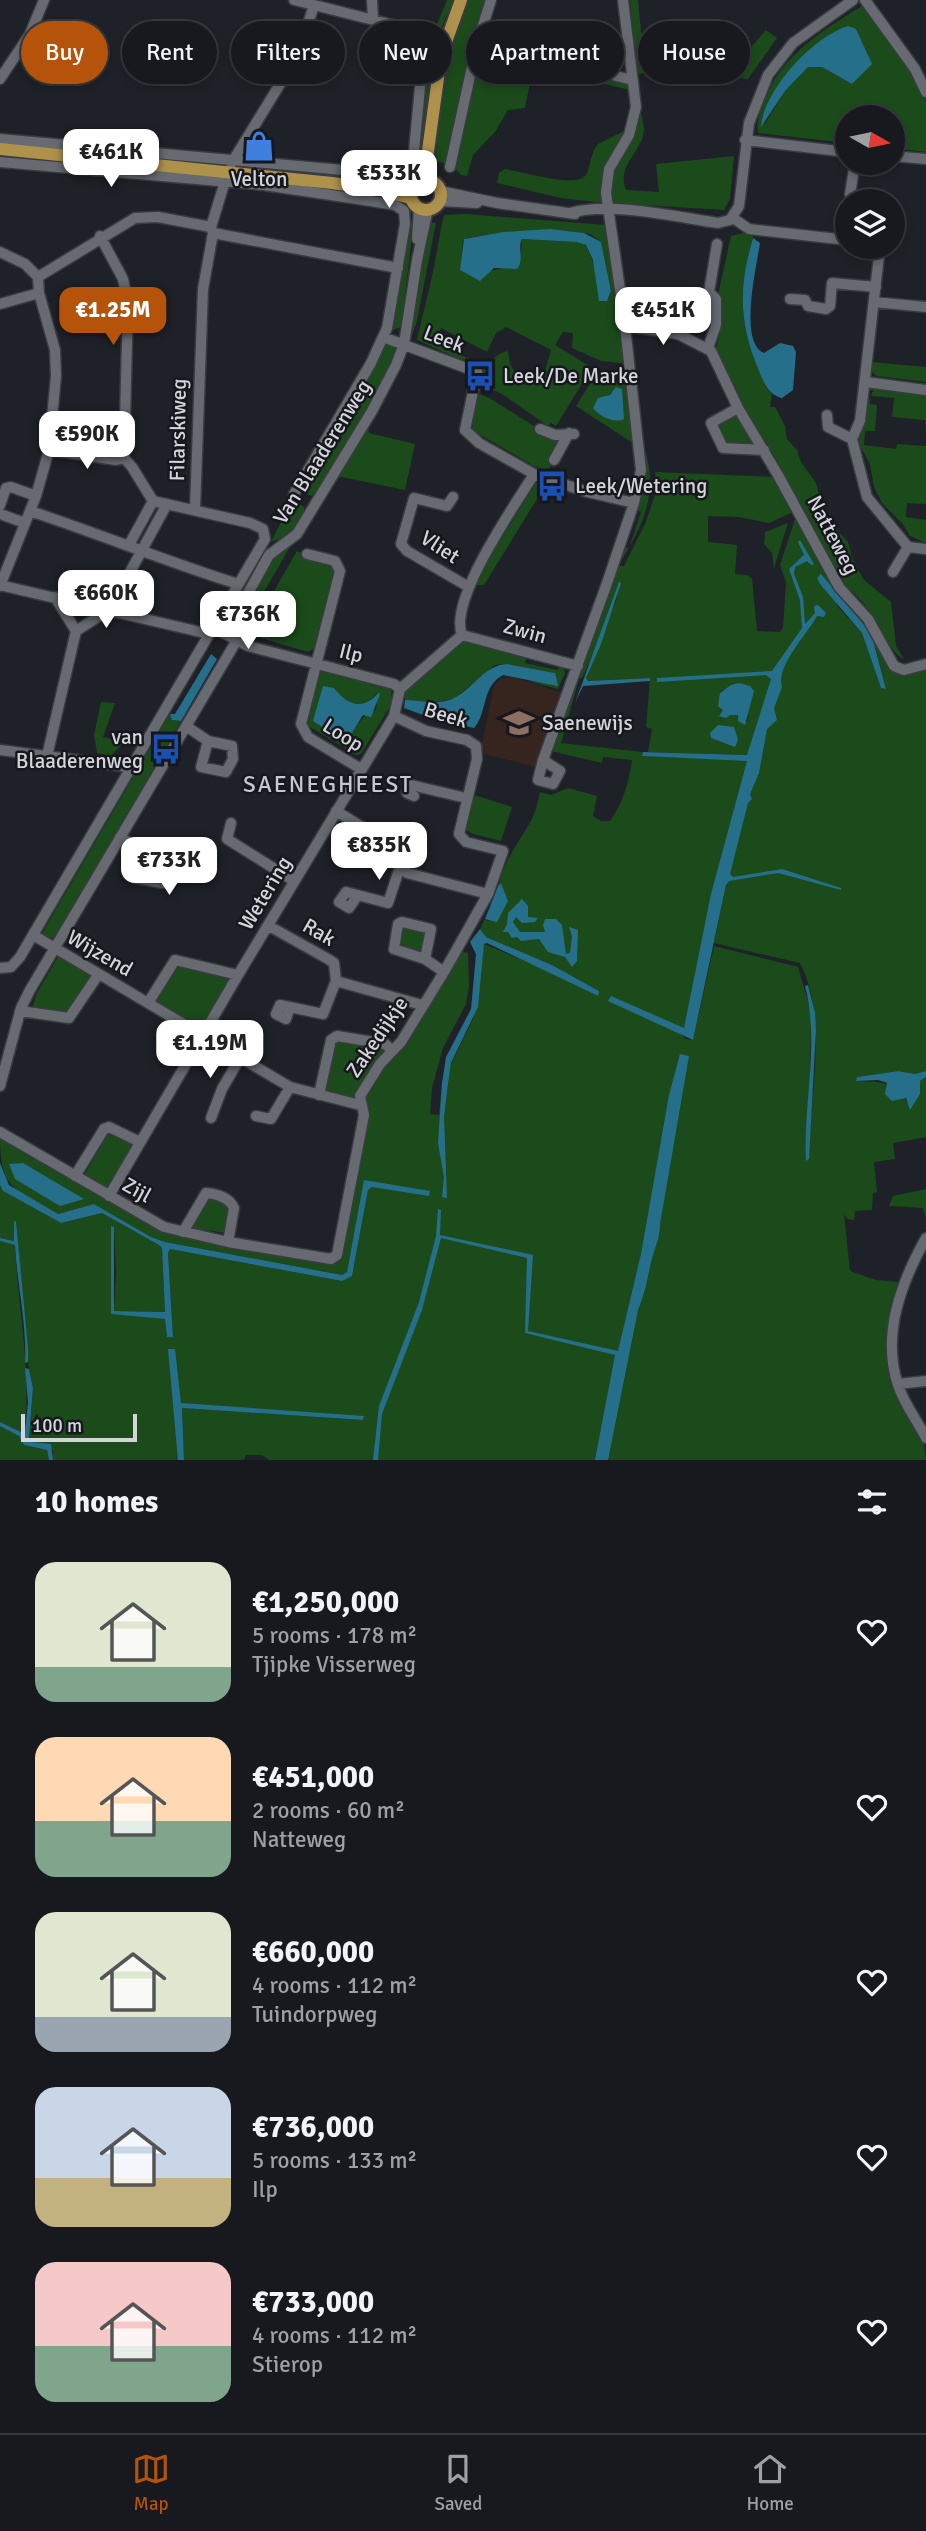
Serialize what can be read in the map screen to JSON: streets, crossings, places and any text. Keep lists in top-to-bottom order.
{
  "streets": {
    "street": [
      "Leek",
      "Filarskiweg",
      "Van Blaaderenweg",
      "Natteweg",
      "Vliet",
      "Zwin",
      "Ilp",
      "Beek",
      "Loop",
      "Wetering",
      "Rak",
      "Wijzend",
      "Zakedijkje",
      "Zijl"
    ]
  },
  "crossings": [
    ["Leek", "Van Blaaderenweg"],
    ["Filarskiweg", "Van Blaaderenweg"],
    ["Van Blaaderenweg", "Ilp"],
    ["Van Blaaderenweg", "Wijzend"],
    ["Ilp", "Loop"],
    ["Ilp", "Wetering"],
    ["Beek", "Wetering"],
    ["Beek", "Zakedijkje"],
    ["Loop", "Wetering"],
    ["Wetering", "Rak"],
    ["Wetering", "Wijzend"],
    ["Wetering", "Zijl"],
    ["Rak", "Zakedijkje"],
    ["Wijzend", "Zakedijkje"],
    ["Zakedijkje", "Zijl"]
  ],
  "districts": ["SAENEGHEEST"],
  "places": {
    "shop": ["Velton"],
    "bus stop": ["Leek/De Marke", "Leek/Wetering", "van Blaaderenweg"],
    "school or university": ["Saenewijs"]
  },
  "scale_bar": "100 m",
  "north": "right",
  "page": {
    "chip": [
      "Buy",
      "Rent",
      "Filters",
      "New",
      "Apartment",
      "House"
    ],
    "price": [
      "€461K",
      "€533K",
      "€1.25M",
      "€451K",
      "€590K",
      "€660K",
      "€736K",
      "€835K",
      "€733K",
      "€1.19M"
    ],
    "scale": "100 m",
    "heading": "10 homes",
    "list": [
      {
        "name": "€1,250,000",
        "note": "5 rooms · 178 m² · Tjipke Visserweg"
      },
      {
        "name": "€451,000",
        "note": "2 rooms · 60 m² · Natteweg"
      },
      {
        "name": "€660,000",
        "note": "4 rooms · 112 m² · Tuindorpweg"
      },
      {
        "name": "€736,000",
        "note": "5 rooms · 133 m² · Ilp"
      },
      {
        "name": "€733,000",
        "note": "4 rooms · 112 m² · Stierop"
      }
    ],
    "tabs": ["Map", "Saved", "Home"]
  }
}
